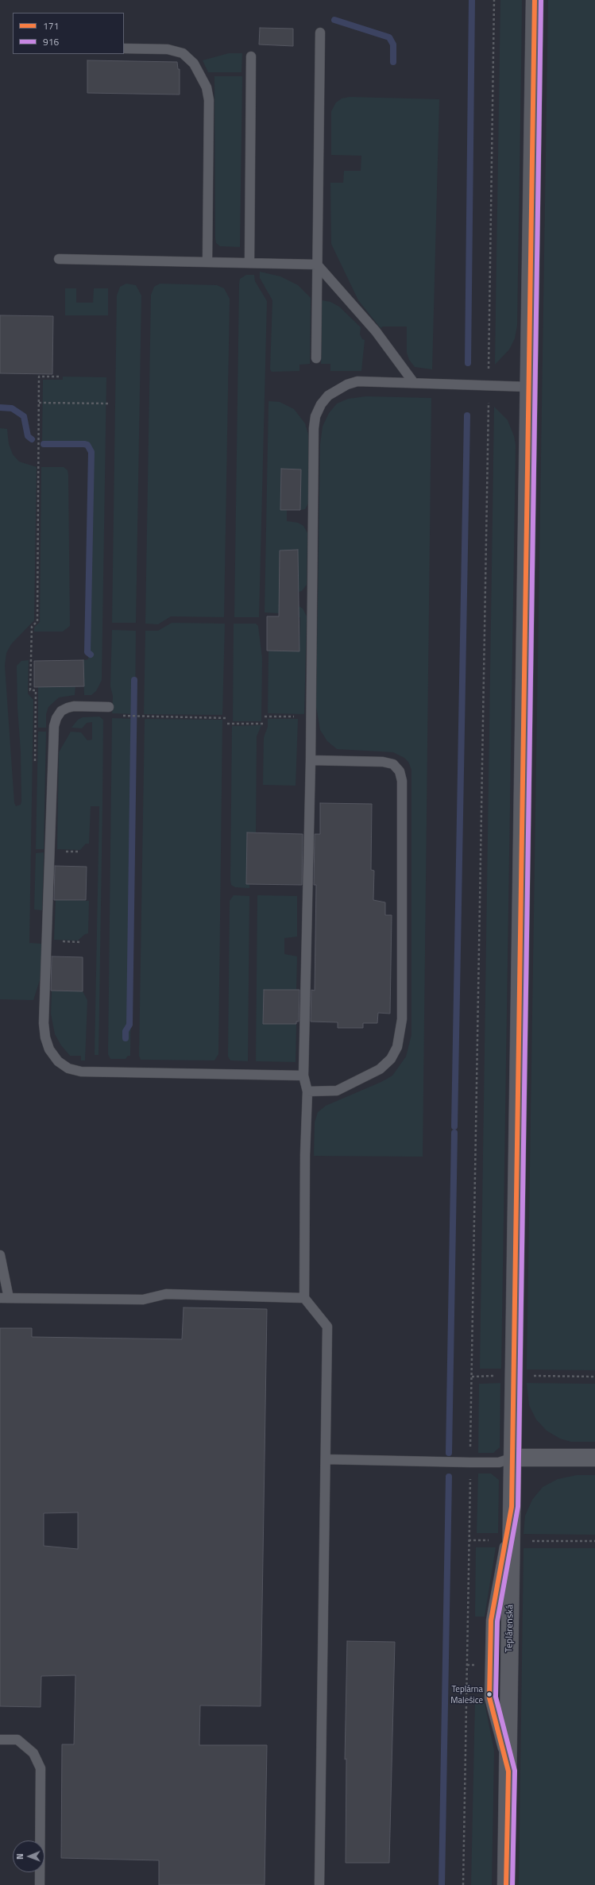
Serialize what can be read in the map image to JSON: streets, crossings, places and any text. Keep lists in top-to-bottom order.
{
  "streets": {
    "street": ["Teplárenská"]
  },
  "places": ["Teplárna Malešice"],
  "lines": ["transit line 171", "transit line 916"],
  "legend": ["171", "916"],
  "north": "left"
}
